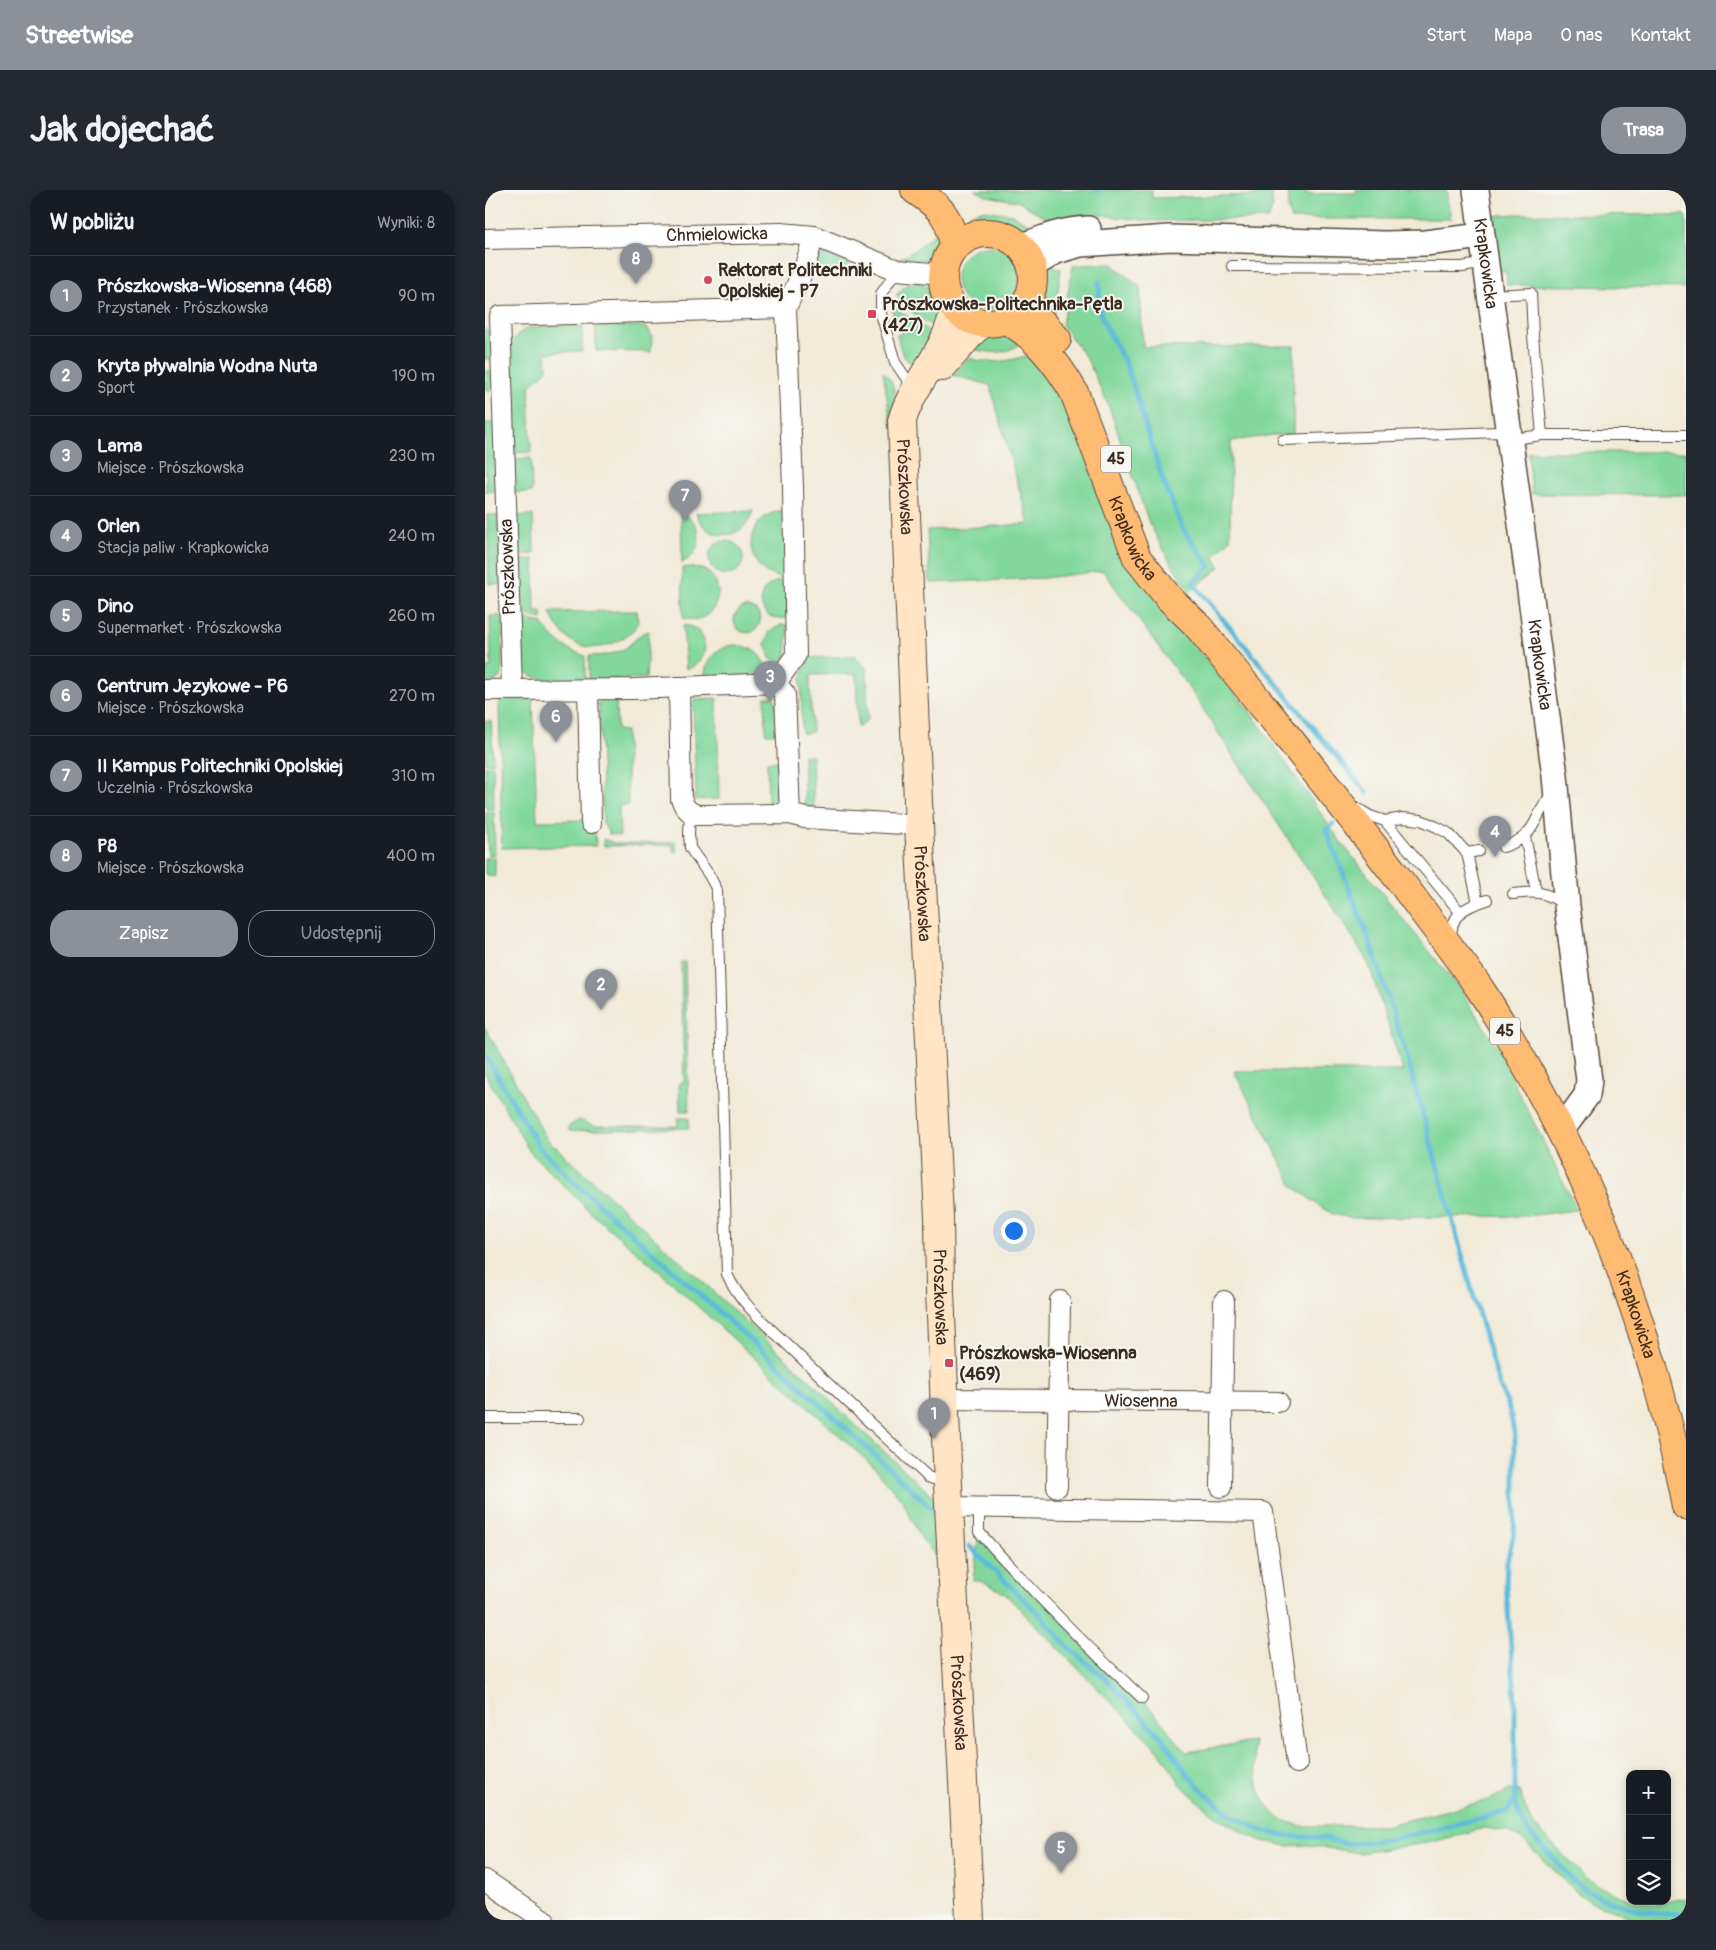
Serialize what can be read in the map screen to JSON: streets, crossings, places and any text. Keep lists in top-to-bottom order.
{
  "streets": {
    "main road": ["Krapkowicka", "45", "Prószkowska"],
    "street": ["Chmielowicka", "Wiosenna"]
  },
  "crossings": [
    ["Chmielowicka", "Krapkowicka"],
    ["Chmielowicka", "45"],
    ["Chmielowicka", "Prószkowska"],
    ["Krapkowicka", "45"],
    ["Krapkowicka", "Prószkowska"],
    ["45", "Prószkowska"],
    ["Prószkowska", "Wiosenna"]
  ],
  "places": {
    "other": ["Rektorat Politechniki Opolskiej - P7"],
    "transit": ["Prószkowska-Politechnika-Pętla (427)", "Prószkowska-Wiosenna (469)"]
  },
  "page": {
    "header": "Streetwise",
    "nav": [
      "Start",
      "Mapa",
      "O nas",
      "Kontakt"
    ],
    "buttons": [
      "Trasa",
      ["Zapisz", "Udostępnij"]
    ],
    "title": "Jak dojechać",
    "heading": ["W pobliżu", "Wyniki: 8"],
    "pins": [
      "8",
      "7",
      "3",
      "6",
      "4",
      "2",
      "1",
      "5"
    ],
    "list": [
      {
        "mark": "1",
        "name": "Prószkowska-Wiosenna (468)",
        "note": "Przystanek · Prószkowska",
        "value": "90 m"
      },
      {
        "mark": "2",
        "name": "Kryta pływalnia Wodna Nuta",
        "note": "Sport",
        "value": "190 m"
      },
      {
        "mark": "3",
        "name": "Lama",
        "note": "Miejsce · Prószkowska",
        "value": "230 m"
      },
      {
        "mark": "4",
        "name": "Orlen",
        "note": "Stacja paliw · Krapkowicka",
        "value": "240 m"
      },
      {
        "mark": "5",
        "name": "Dino",
        "note": "Supermarket · Prószkowska",
        "value": "260 m"
      },
      {
        "mark": "6",
        "name": "Centrum Językowe - P6",
        "note": "Miejsce · Prószkowska",
        "value": "270 m"
      },
      {
        "mark": "7",
        "name": "II Kampus Politechniki Opolskiej",
        "note": "Uczelnia · Prószkowska",
        "value": "310 m"
      },
      {
        "mark": "8",
        "name": "P8",
        "note": "Miejsce · Prószkowska",
        "value": "400 m"
      }
    ],
    "map_buttons": ["+", "−"]
  }
}
